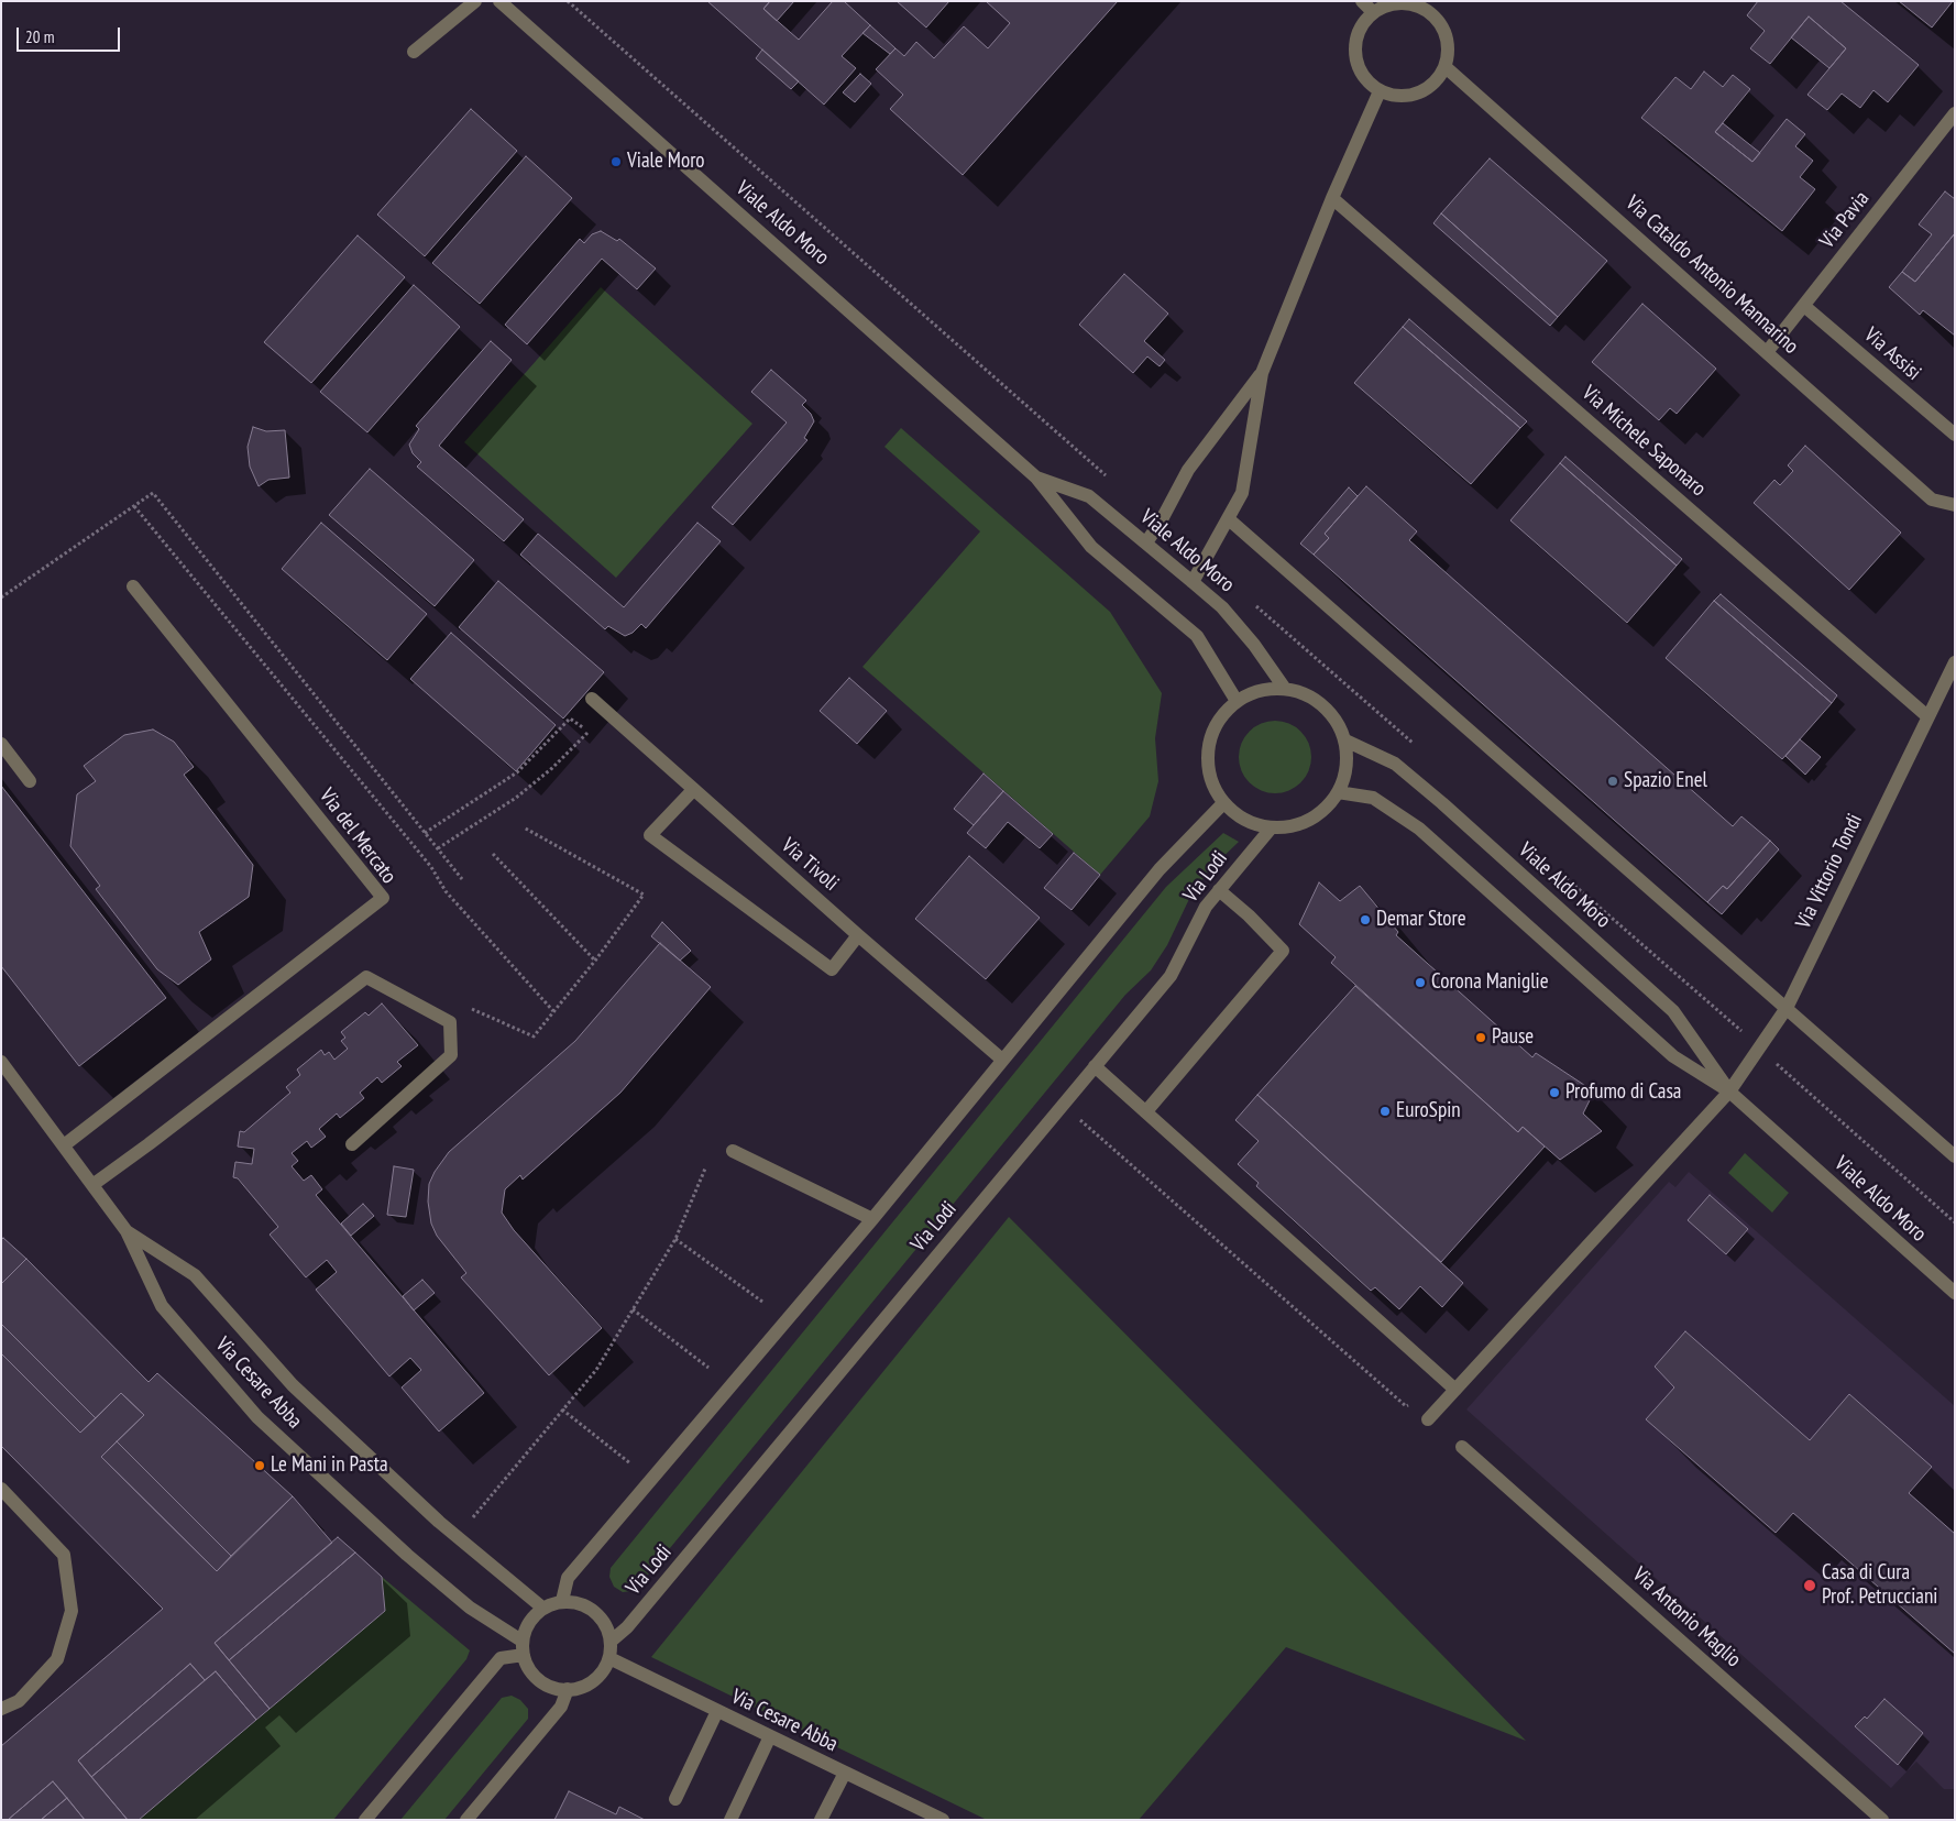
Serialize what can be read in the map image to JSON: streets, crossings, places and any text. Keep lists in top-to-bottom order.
{
  "streets": {
    "street": [
      "Via Pavia",
      "Viale Aldo Moro",
      "Via Cataldo Antonio Mannarino",
      "Via Assisi",
      "Via Michele Saponaro",
      "Via del Mercato",
      "Via Tivoli",
      "Via Vittorio Tondi",
      "Via Lodi",
      "Via Cesare Abba",
      "Via Antonio Maglio"
    ]
  },
  "crossings": [
    ["Via Pavia", "Via Cataldo Antonio Mannarino"],
    ["Via Pavia", "Via Assisi"],
    ["Viale Aldo Moro", "Via Vittorio Tondi"],
    ["Viale Aldo Moro", "Via Lodi"],
    ["Via Michele Saponaro", "Via Vittorio Tondi"],
    ["Via del Mercato", "Via Cesare Abba"],
    ["Via Tivoli", "Via Lodi"],
    ["Via Lodi", "Via Cesare Abba"]
  ],
  "places": [
    "Viale Moro",
    "Spazio Enel",
    "Demar Store",
    "Corona Maniglie",
    "Pause",
    "Profumo di Casa",
    "EuroSpin",
    "Le Mani in Pasta",
    "Casa di Cura Prof. Petrucciani"
  ],
  "scale_bar": "20 m"
}
